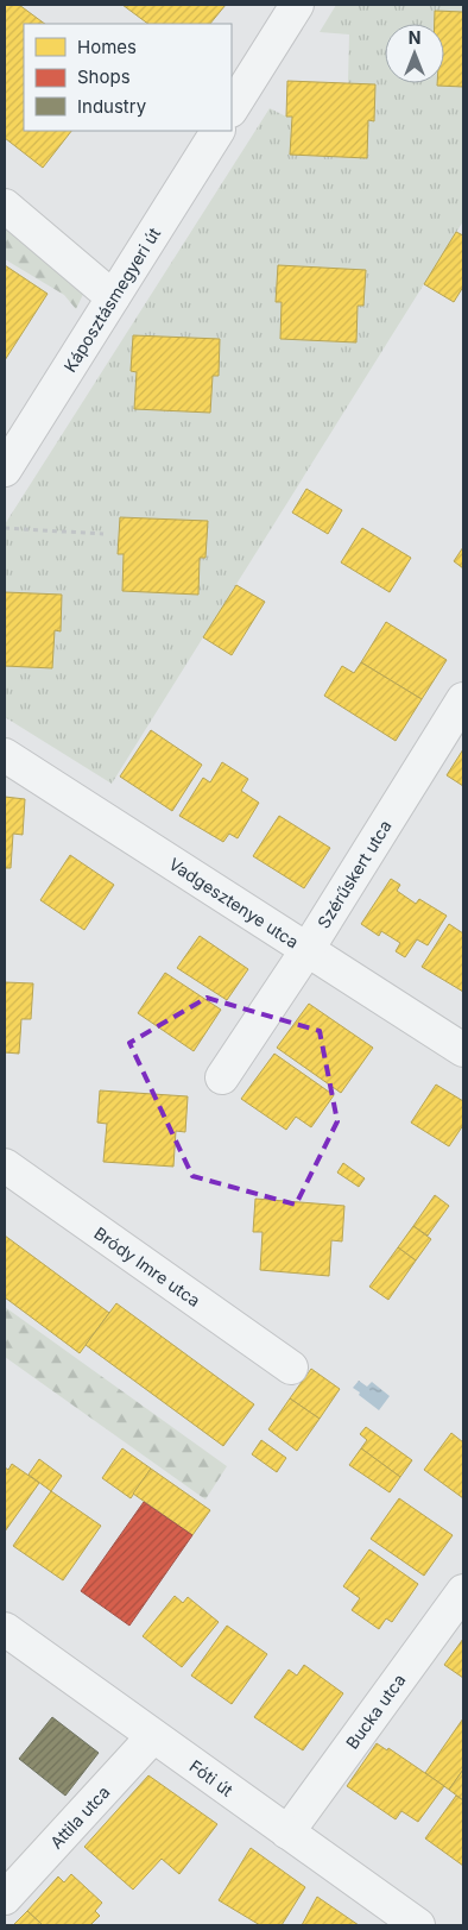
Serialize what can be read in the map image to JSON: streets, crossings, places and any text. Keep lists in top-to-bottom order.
{
  "streets": {
    "street": [
      "Káposztásmegyeri út",
      "Szérűskert utca",
      "Vadgesztenye utca",
      "Bródy Imre utca",
      "Bucka utca",
      "Fóti út",
      "Attila utca"
    ]
  },
  "crossings": [
    ["Szérűskert utca", "Vadgesztenye utca"],
    ["Bucka utca", "Fóti út"],
    ["Fóti út", "Attila utca"]
  ],
  "legend": ["Homes", "Shops", "Industry"],
  "north": "top"
}
